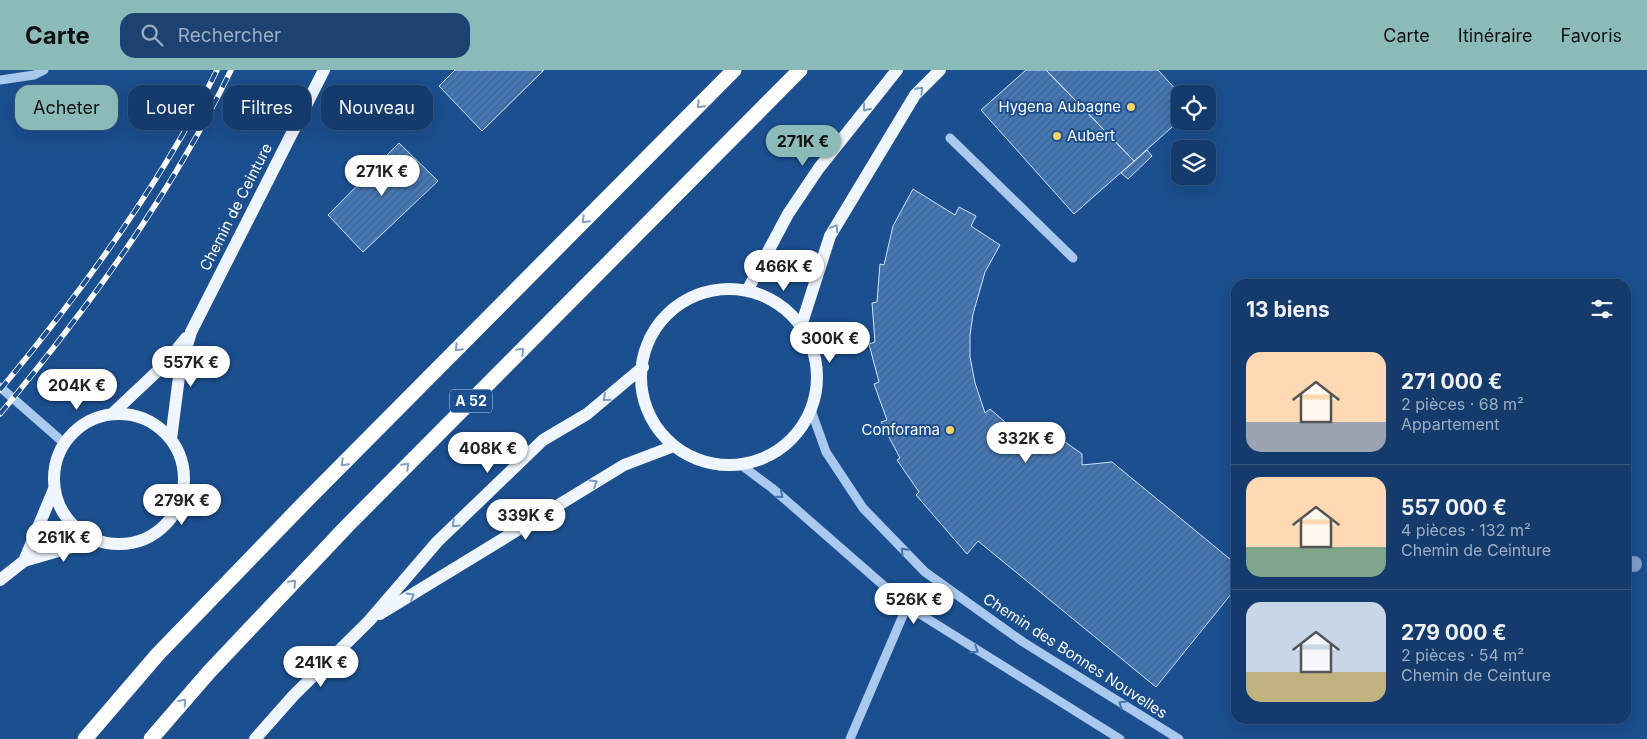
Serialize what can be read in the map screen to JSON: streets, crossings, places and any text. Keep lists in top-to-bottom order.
{
  "streets": {
    "highway": ["A 52"],
    "main road": ["Chemin de Ceinture"],
    "street": ["Chemin des Bonnes Nouvelles"]
  },
  "places": ["Hygena Aubagne", "Aubert", "Conforama"],
  "page": {
    "header": "Carte",
    "search": "Rechercher",
    "nav": ["Carte", "Itinéraire", "Favoris"],
    "chip": [
      "Acheter",
      "Louer",
      "Filtres",
      "Nouveau"
    ],
    "price": [
      "271K €",
      "271K €",
      "466K €",
      "300K €",
      "557K €",
      "204K €",
      "332K €",
      "408K €",
      "279K €",
      "339K €",
      "261K €",
      "526K €",
      "241K €"
    ],
    "heading": "13 biens",
    "list": [
      {
        "name": "271 000 €",
        "note": "2 pièces · 68 m² · Appartement"
      },
      {
        "name": "557 000 €",
        "note": "4 pièces · 132 m² · Chemin de Ceinture"
      },
      {
        "name": "279 000 €",
        "note": "2 pièces · 54 m² · Chemin de Ceinture"
      }
    ]
  }
}
